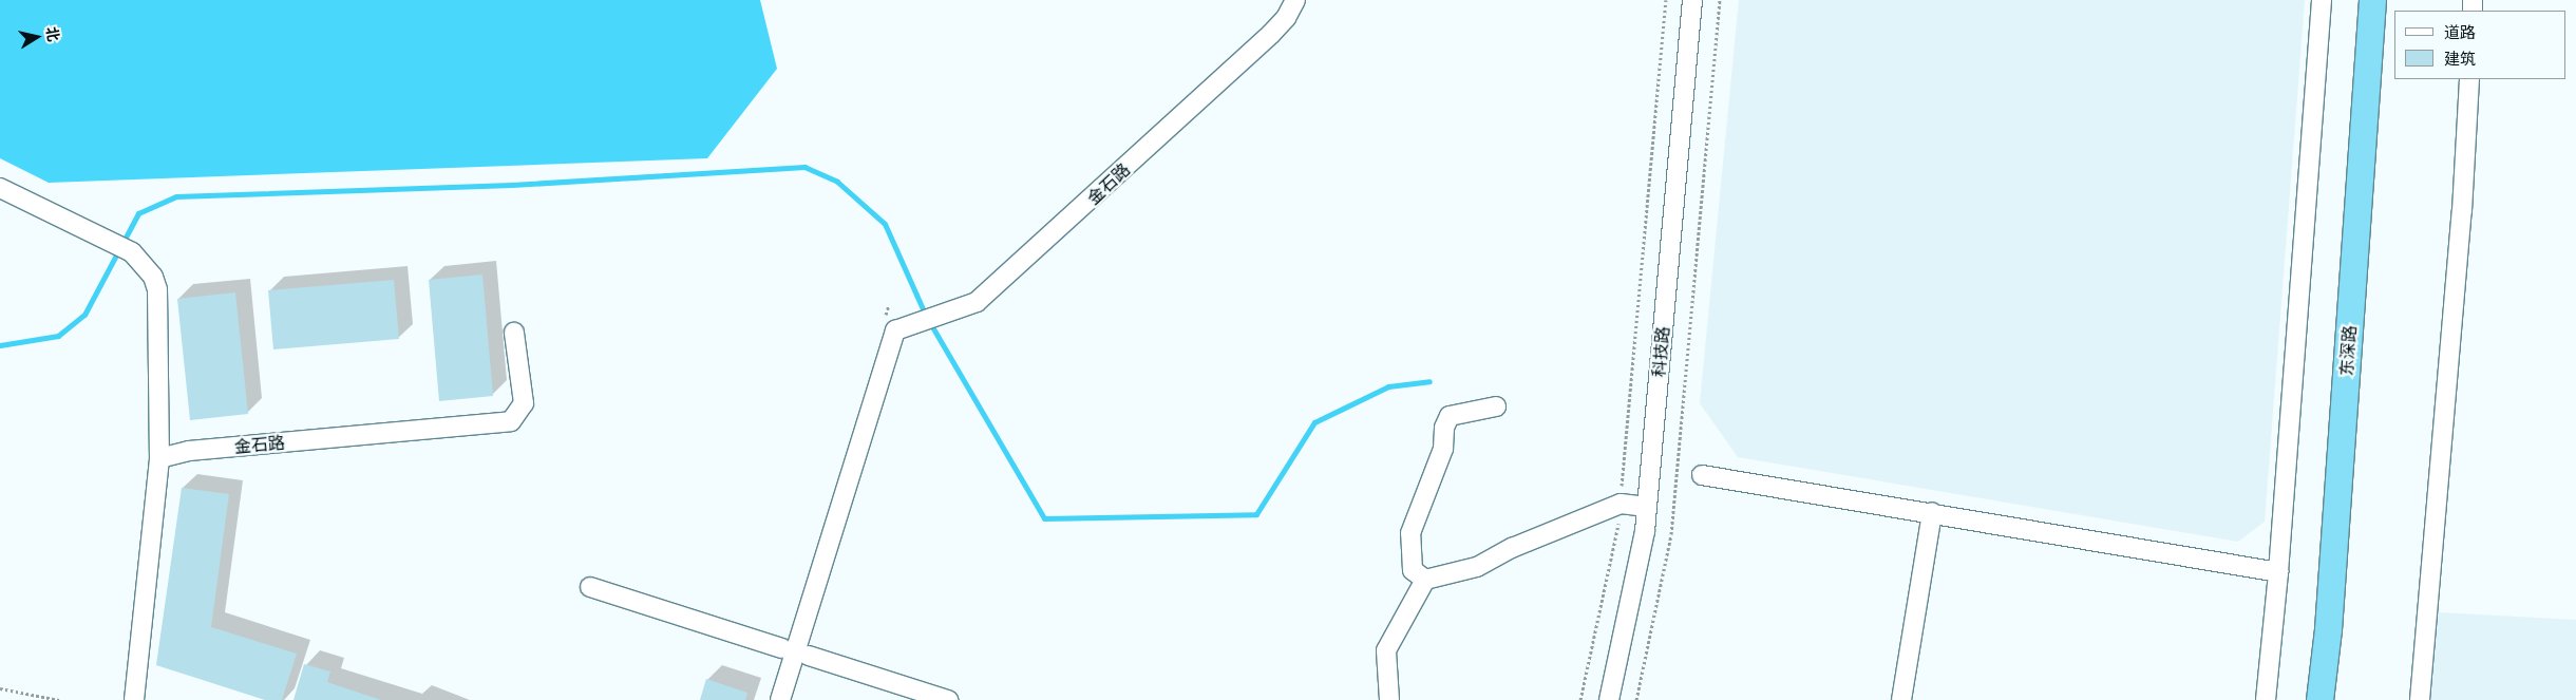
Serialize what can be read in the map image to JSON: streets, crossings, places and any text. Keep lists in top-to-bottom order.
{
  "streets": {
    "highway": ["东深路"],
    "street": ["金石路", "科技路"]
  },
  "legend": ["道路", "建筑"],
  "north": "right"
}
